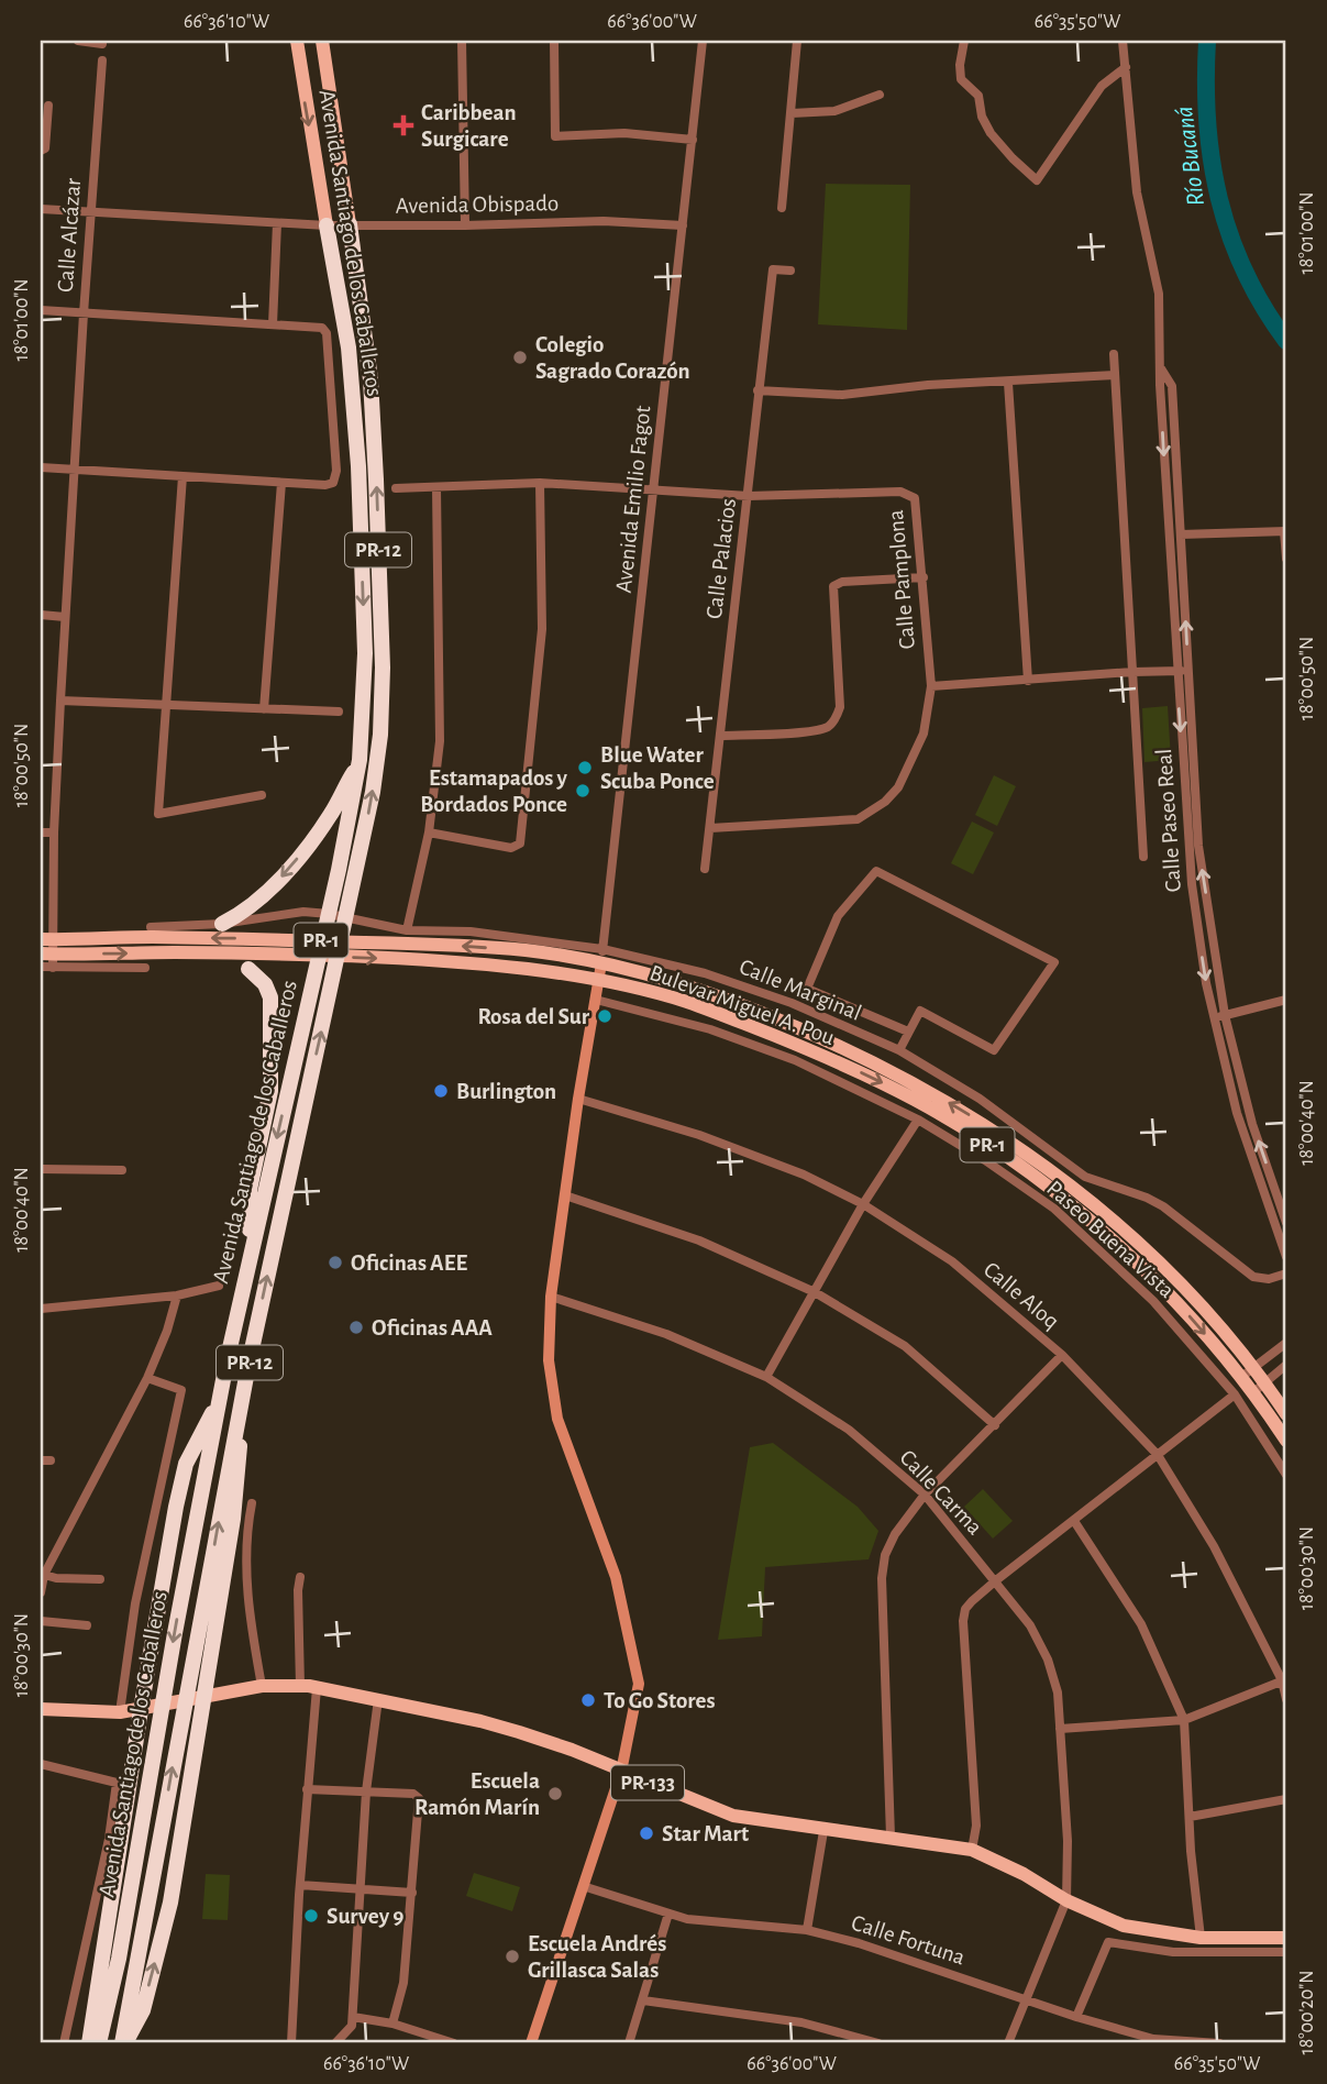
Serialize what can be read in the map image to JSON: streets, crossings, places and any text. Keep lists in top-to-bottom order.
{
  "streets": {
    "highway": ["Avenida Santiago de los Caballeros", "PR-12"],
    "main road": ["PR-1", "Bulevar Miguel A. Pou", "PR-133"],
    "street": [
      "Avenida Obispado",
      "Calle Alcázar",
      "Avenida Emilio Fagot",
      "Calle Palacios",
      "Calle Pamplona",
      "Calle Paseo Real",
      "Calle Marginal",
      "Paseo Buena Vista",
      "Calle Aloq",
      "Calle Carma",
      "Calle Fortuna"
    ]
  },
  "crossings": [
    ["Avenida Obispado", "Calle Alcázar"],
    ["Avenida Obispado", "Avenida Santiago de los Caballeros"],
    ["Avenida Obispado", "Avenida Emilio Fagot"],
    ["Calle Alcázar", "Bulevar Miguel A. Pou"],
    ["Avenida Emilio Fagot", "Calle Pamplona"],
    ["Avenida Emilio Fagot", "Calle Marginal"],
    ["Avenida Emilio Fagot", "Bulevar Miguel A. Pou"],
    ["Calle Palacios", "Calle Pamplona"],
    ["Calle Marginal", "Bulevar Miguel A. Pou"],
    ["Calle Carma", "PR-133"]
  ],
  "water": ["Río Bucaná"],
  "places": {
    "health": ["Caribbean Surgicare"],
    "other": [
      "Colegio Sagrado Corazón",
      "Blue Water Scuba Ponce",
      "Estamapados y Bordados Ponce",
      "Rosa del Sur",
      "Burlington",
      "Oficinas AEE",
      "Oficinas AAA",
      "To Go Stores",
      "Escuela Ramón Marín",
      "Star Mart",
      "Survey 9",
      "Escuela Andrés Grillasca Salas"
    ]
  },
  "coordinates": [
    "66°36'10\"W",
    "66°36'00\"W",
    "66°35'50\"W",
    "18°01'00\"N",
    "18°00'50\"N",
    "18°00'40\"N",
    "18°00'30\"N",
    "18°00'20\"N"
  ]
}
